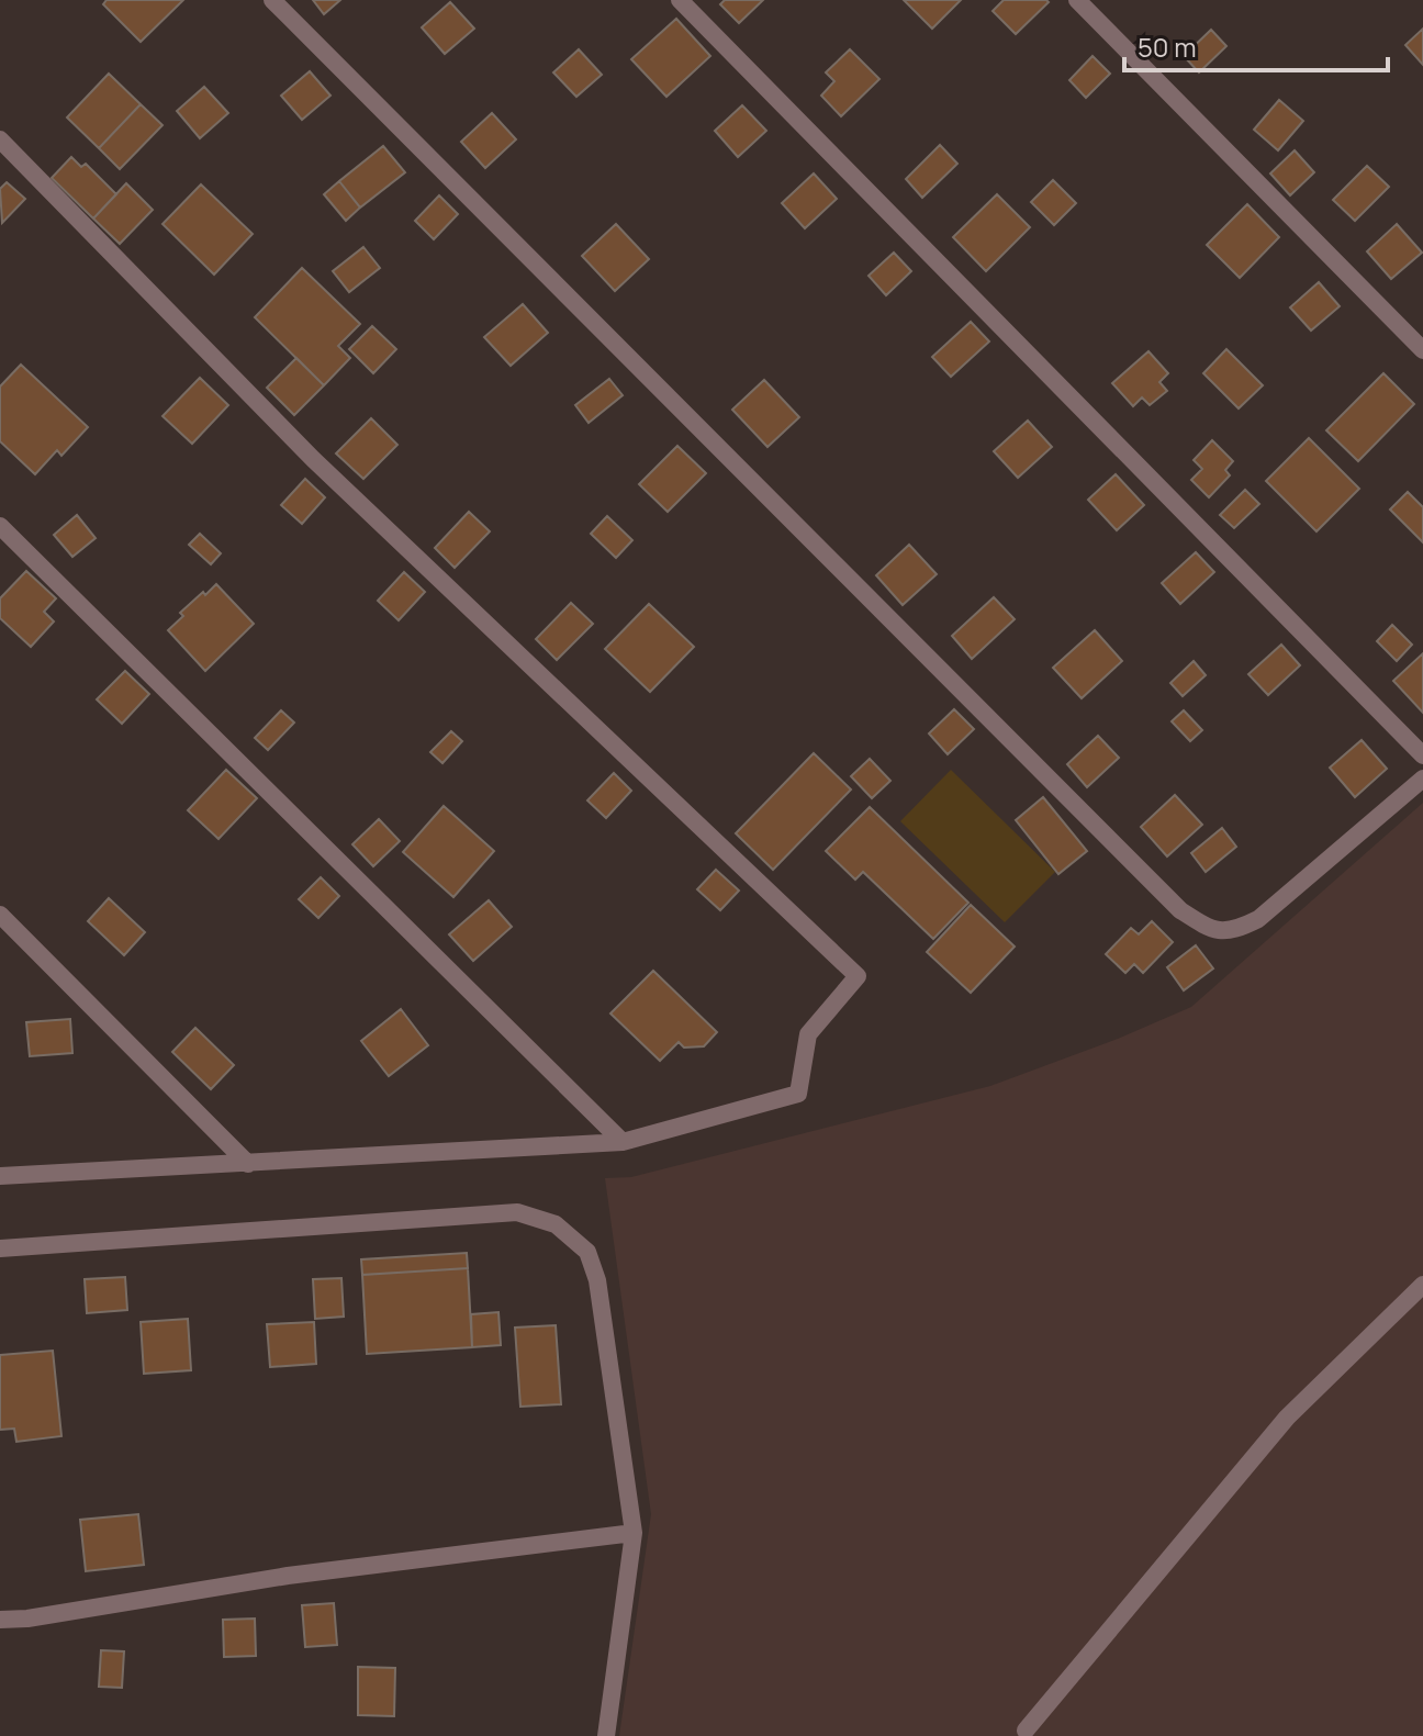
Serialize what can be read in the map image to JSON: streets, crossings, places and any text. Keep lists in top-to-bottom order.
{
  "scale_bar": "50 m"
}
